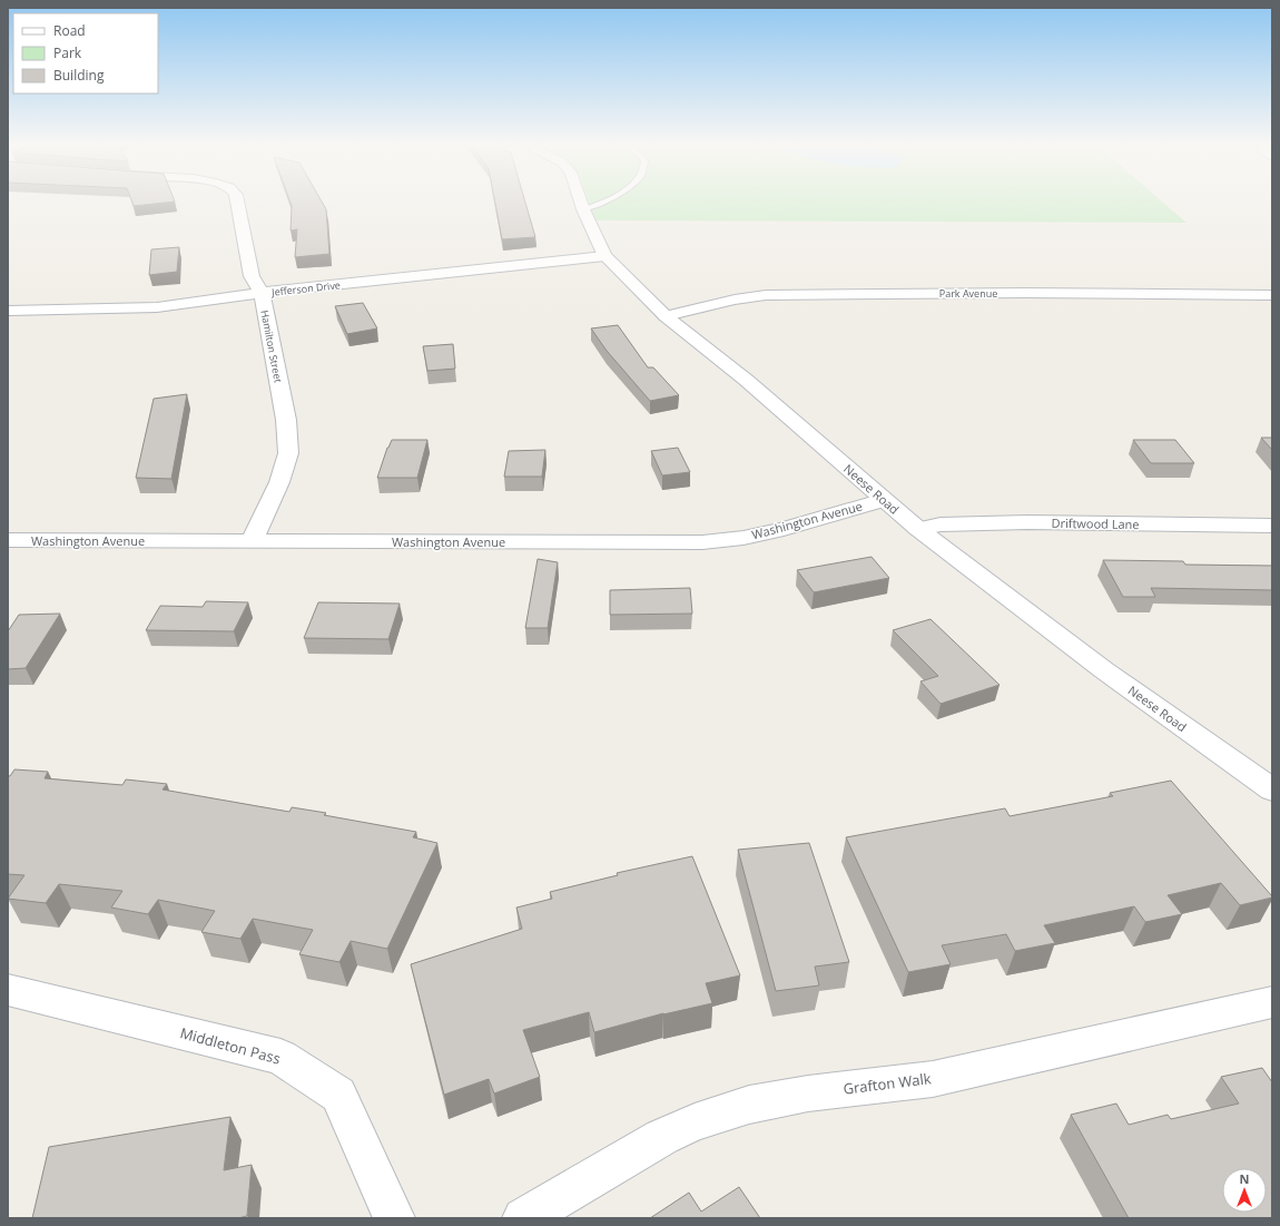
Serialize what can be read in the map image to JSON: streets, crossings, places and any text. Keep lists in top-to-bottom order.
{
  "streets": {
    "street": [
      "Jefferson Drive",
      "Park Avenue",
      "Hamilton Street",
      "Neese Road",
      "Washington Avenue",
      "Driftwood Lane",
      "Middleton Pass",
      "Grafton Walk"
    ]
  },
  "crossings": [
    ["Jefferson Drive", "Hamilton Street"],
    ["Jefferson Drive", "Neese Road"],
    ["Park Avenue", "Neese Road"],
    ["Hamilton Street", "Washington Avenue"],
    ["Neese Road", "Washington Avenue"],
    ["Neese Road", "Driftwood Lane"]
  ],
  "legend": ["Road", "Park", "Building"],
  "north": "top"
}
